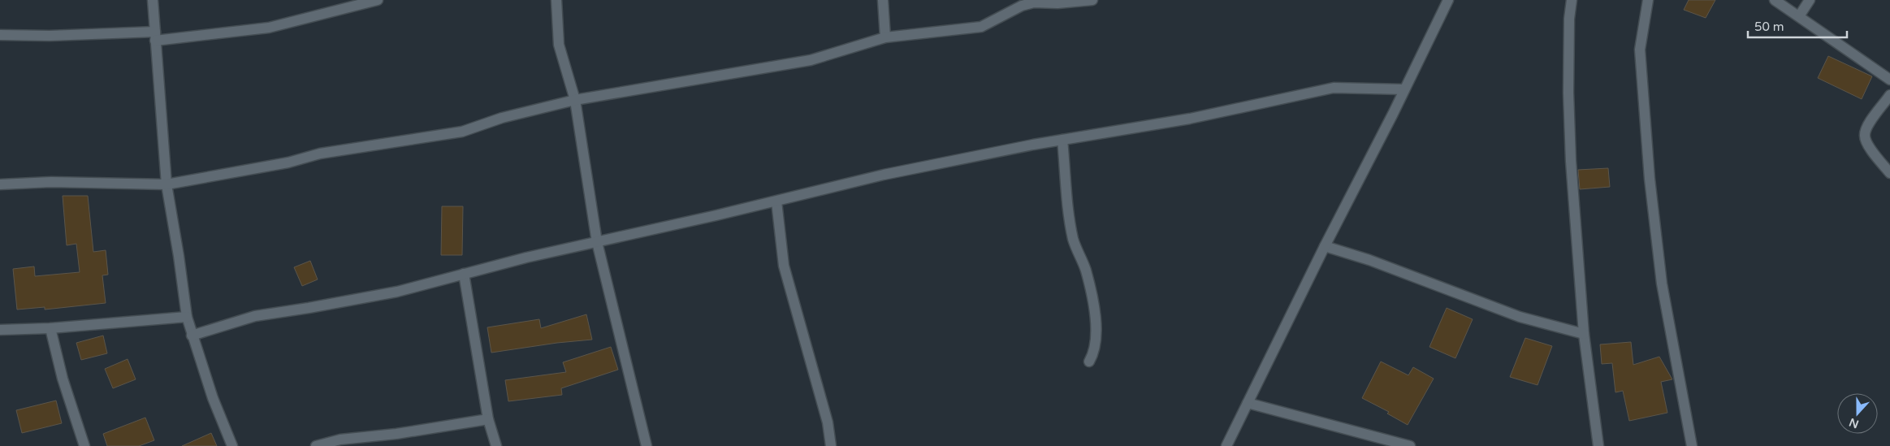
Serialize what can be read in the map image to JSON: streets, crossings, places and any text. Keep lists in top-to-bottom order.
{
  "scale_bar": "50 m",
  "north": "bottom"
}
